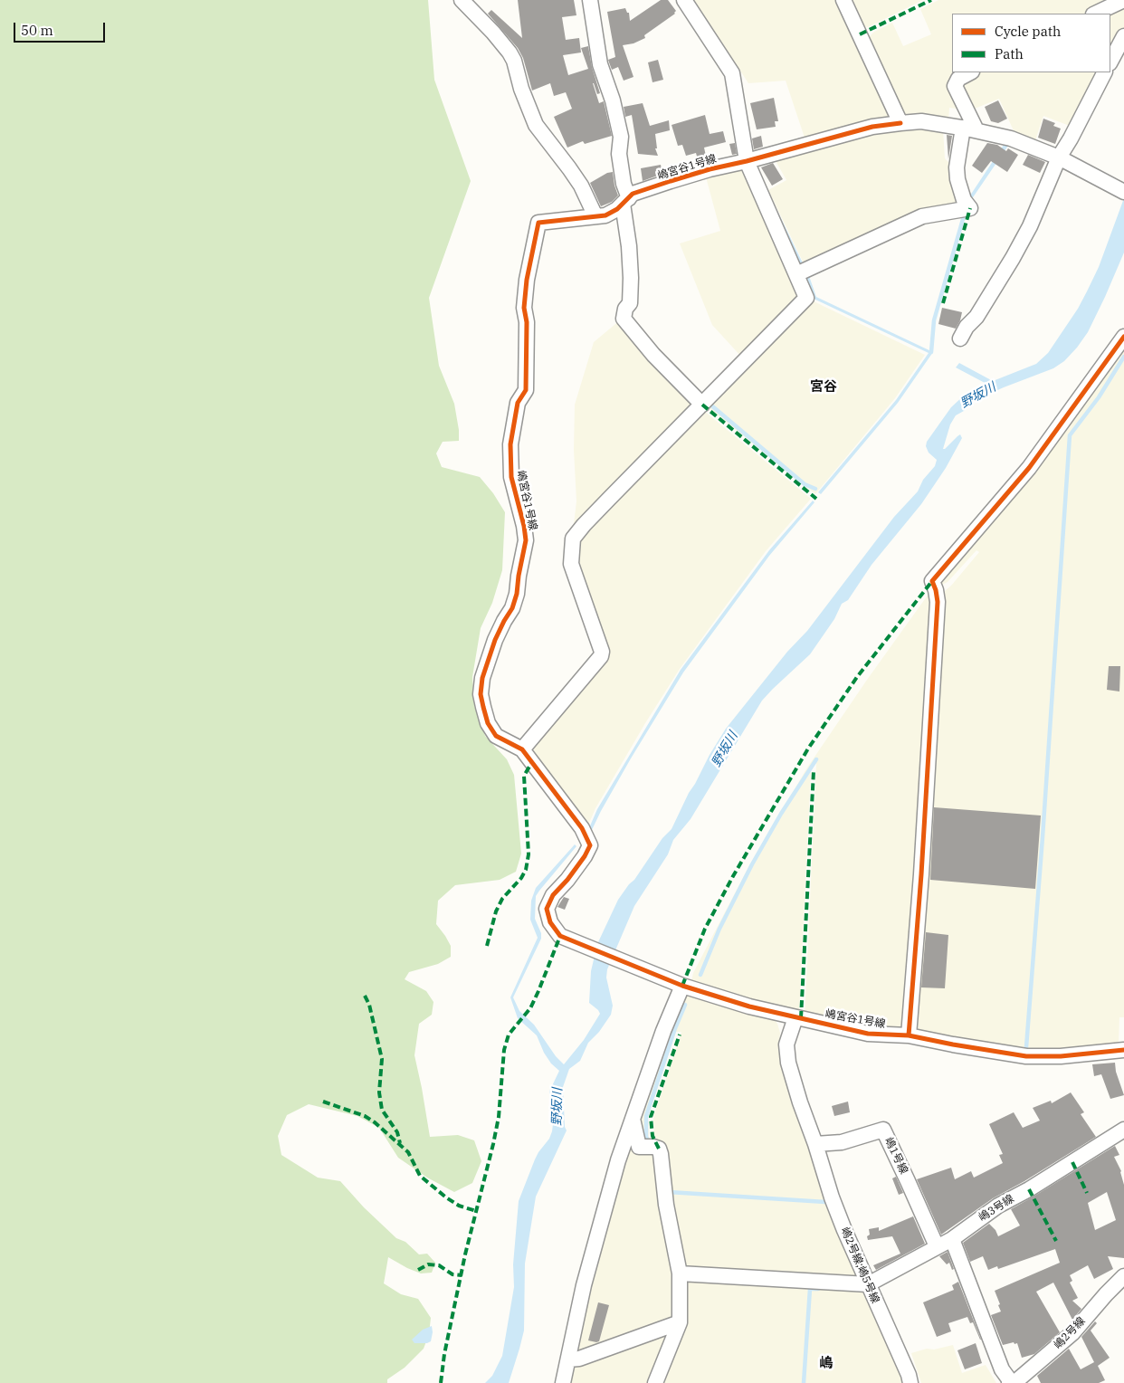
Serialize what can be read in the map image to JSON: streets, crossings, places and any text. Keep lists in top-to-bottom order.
{
  "streets": {
    "street": [
      "嶋宮谷1号線",
      "嶋1号線",
      "嶋3号線",
      "嶋2号線;嶋5号線",
      "嶋2号線"
    ]
  },
  "crossings": [
    ["嶋宮谷1号線", "嶋2号線;嶋5号線"],
    ["嶋1号線", "嶋3号線"],
    ["嶋1号線", "嶋2号線;嶋5号線"],
    ["嶋3号線", "嶋2号線;嶋5号線"]
  ],
  "districts": ["宮谷", "嶋"],
  "water": ["野坂川"],
  "legend": ["Cycle path", "Path"],
  "scale_bar": "50 m"
}
